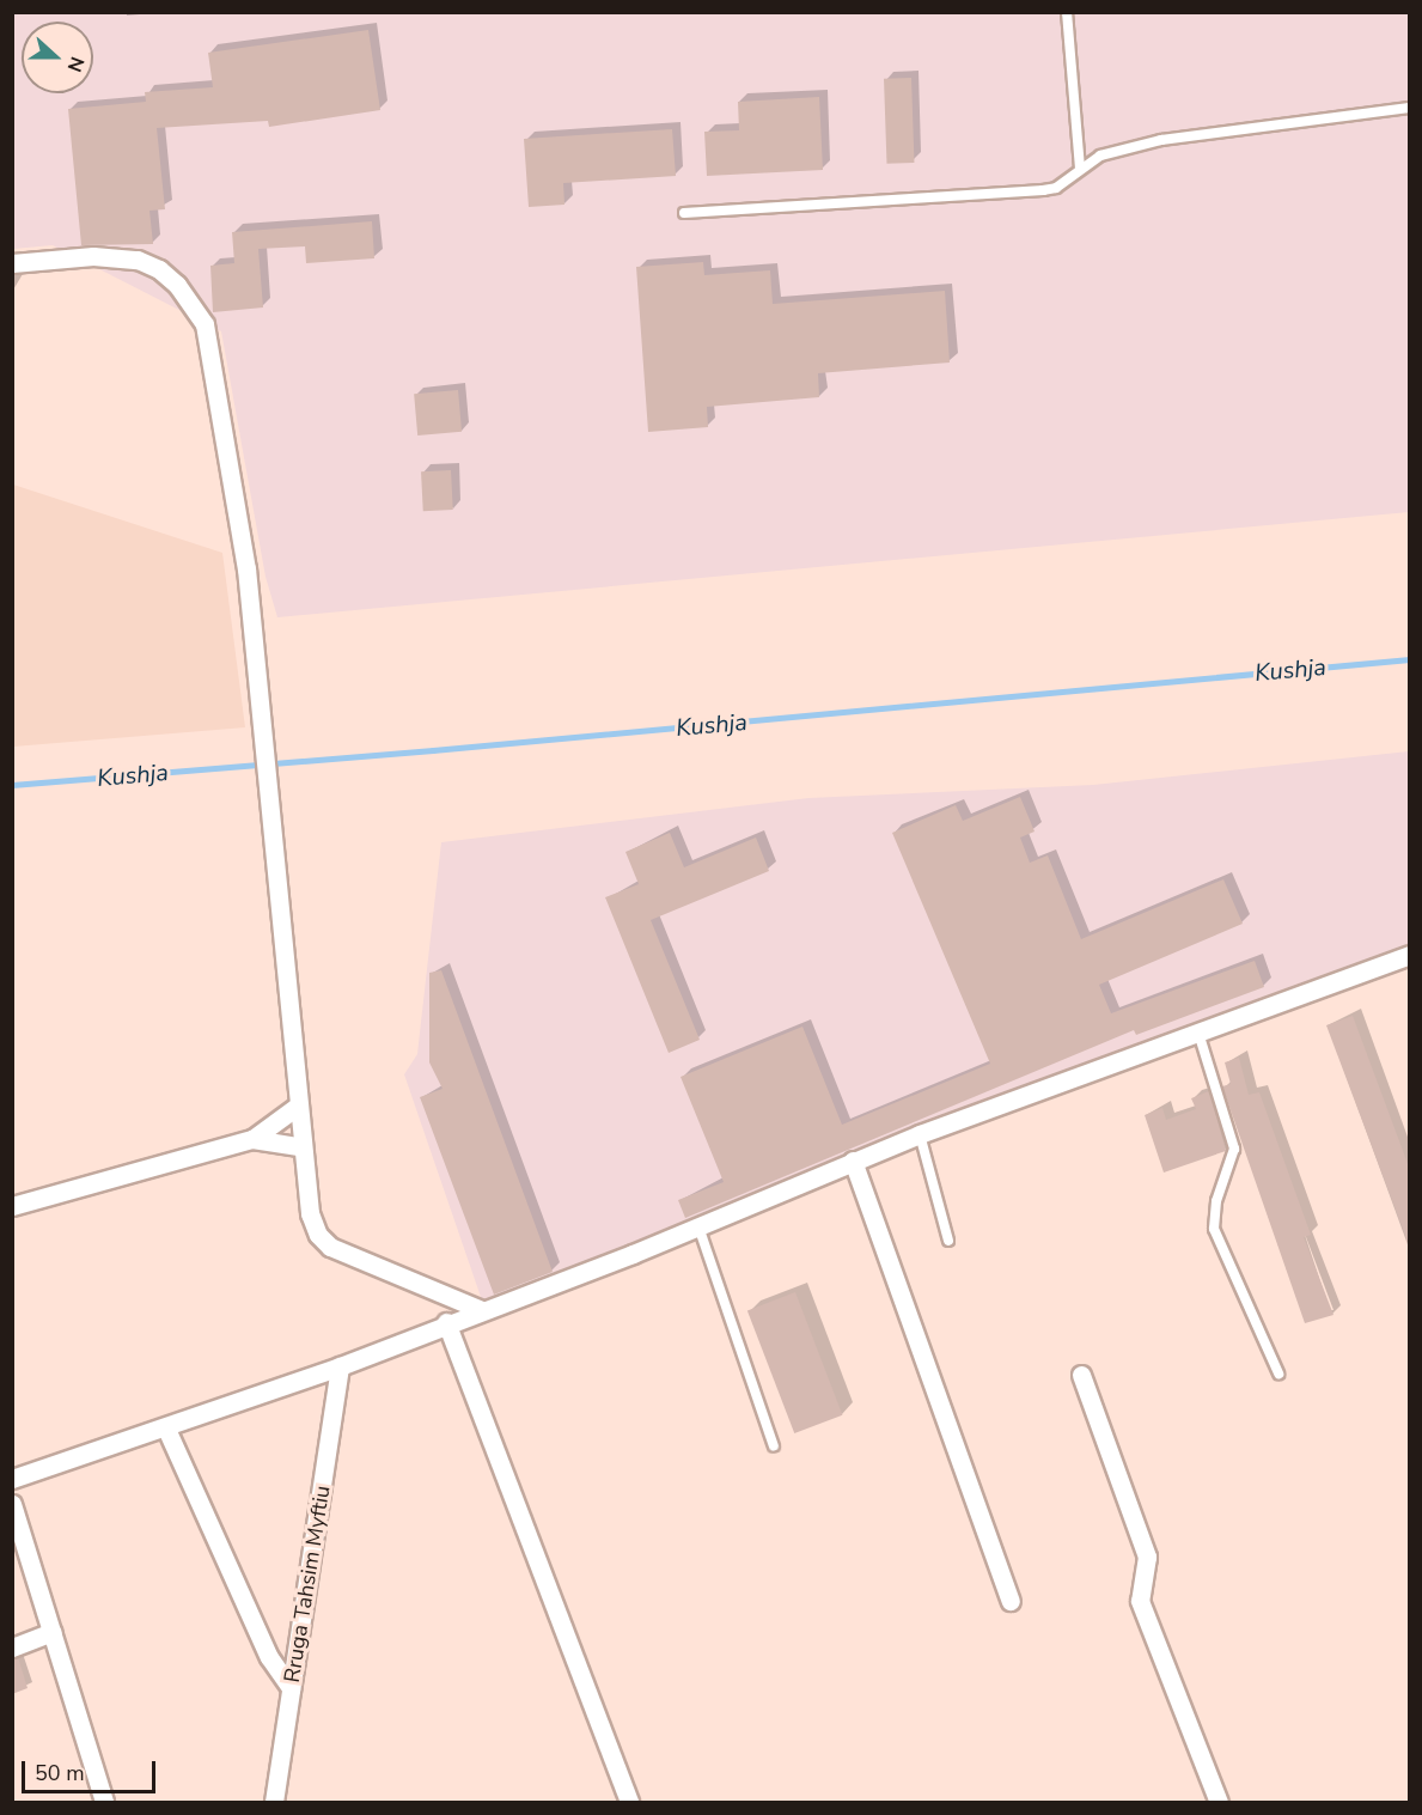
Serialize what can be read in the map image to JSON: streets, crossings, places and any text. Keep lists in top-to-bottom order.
{
  "streets": {
    "street": ["Rruga Tahsim Myftiu"]
  },
  "water": ["Kushja"],
  "scale_bar": "50 m",
  "north": "right"
}
